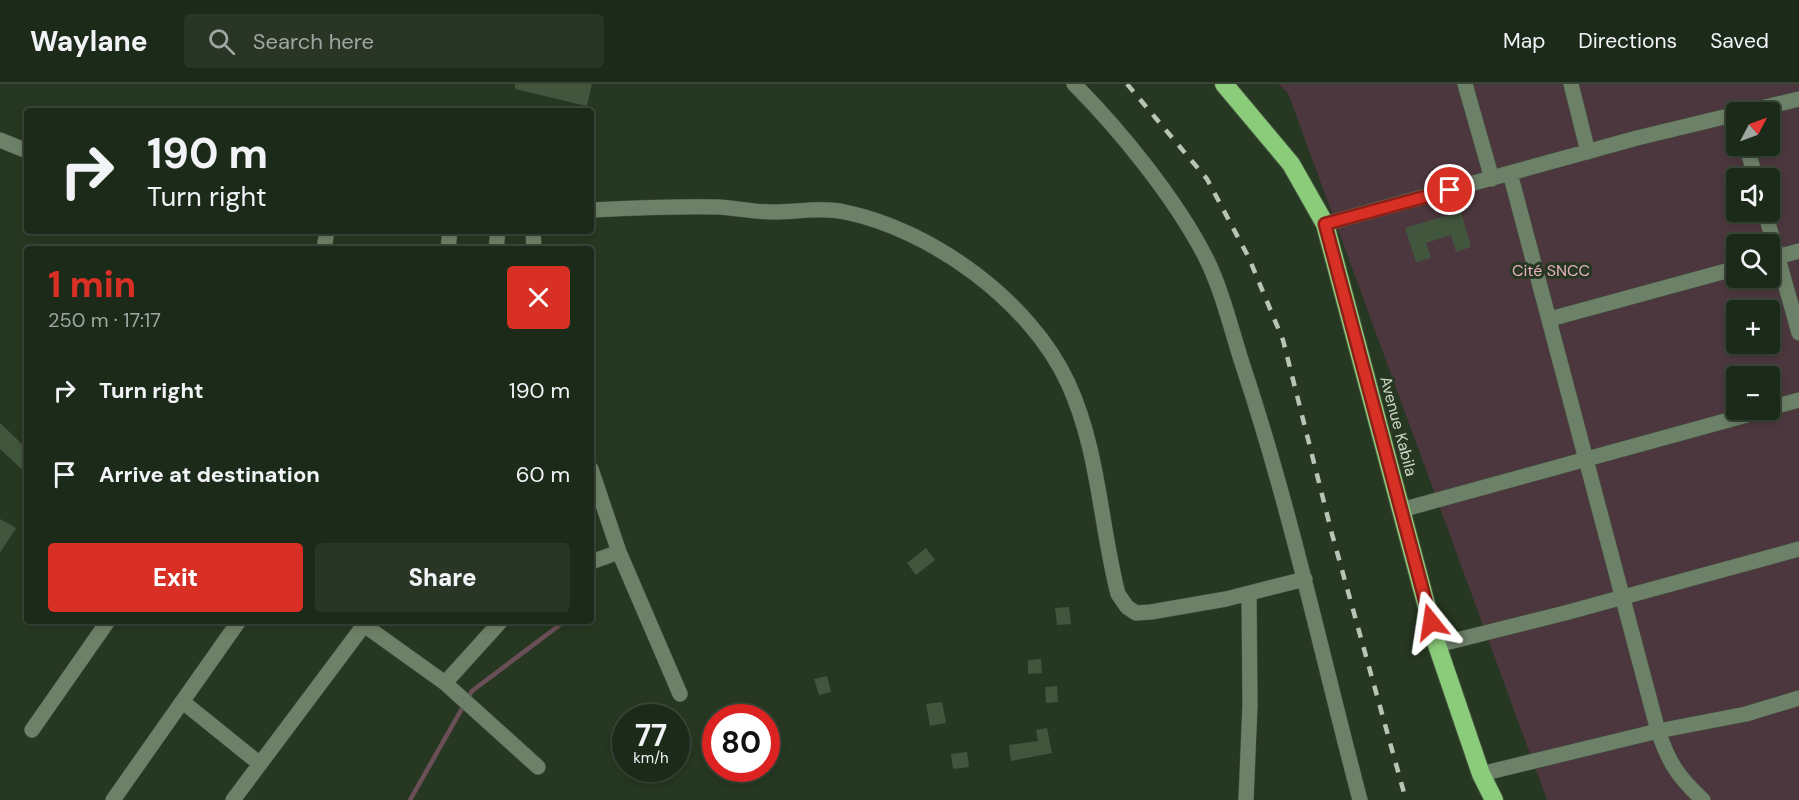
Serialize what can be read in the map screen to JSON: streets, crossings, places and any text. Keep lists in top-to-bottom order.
{
  "streets": {
    "highway": ["Avenue Kabila"]
  },
  "parks": ["Cité SNCC"],
  "north": "top right",
  "page": {
    "header": "Waylane",
    "search": "Search here",
    "nav": ["Map", "Directions", "Saved"],
    "map_buttons": ["+", "−"],
    "turn": ["190 m", "Turn right"],
    "heading": ["1 min", "250 m · 17:17"],
    "list": [
      {
        "name": "Turn right",
        "value": "190 m"
      },
      {
        "name": "Arrive at destination",
        "value": "60 m"
      }
    ],
    "buttons": ["Exit", "Share"],
    "speed": "77 km/h",
    "limit": "80"
  }
}
